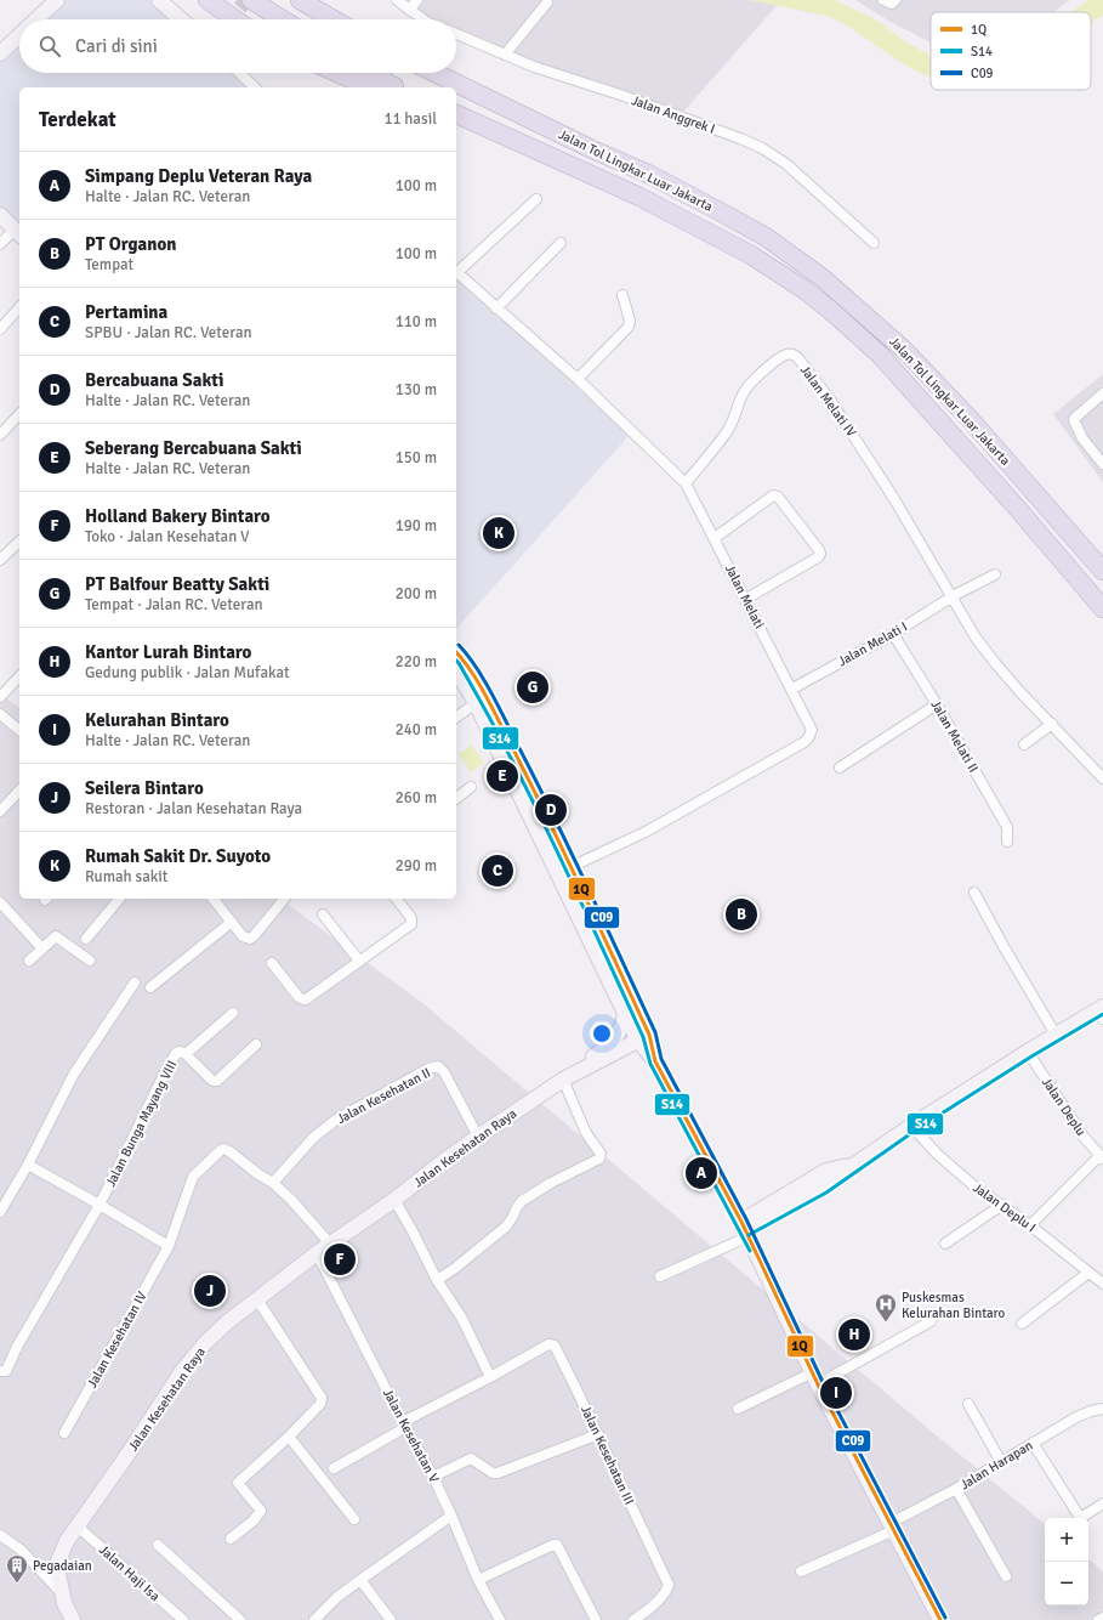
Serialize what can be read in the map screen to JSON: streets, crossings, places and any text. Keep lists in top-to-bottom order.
{
  "streets": {
    "highway": ["Jalan Tol Lingkar Luar Jakarta"],
    "main road": ["Jalan Kesehatan Raya"],
    "street": [
      "Jalan Anggrek I",
      "Jalan Melati IV",
      "Jalan Melati",
      "Jalan Melati I",
      "Jalan Melati II",
      "Jalan Kesehatan II",
      "Jalan Deplu",
      "Jalan Bunga Mayang VIII",
      "Jalan Deplu I",
      "Jalan Kesehatan IV",
      "Jalan Kesehatan V",
      "Jalan Kesehatan III",
      "Jalan Harapan",
      "Jalan Haji Isa"
    ]
  },
  "crossings": [
    ["Jalan Melati IV", "Jalan Melati"],
    ["Jalan Melati IV", "Jalan Melati I"],
    ["Jalan Melati", "Jalan Melati I"],
    ["Jalan Melati I", "Jalan Melati II"],
    ["Jalan Kesehatan II", "Jalan Kesehatan Raya"],
    ["Jalan Kesehatan II", "Jalan Kesehatan IV"],
    ["Jalan Kesehatan Raya", "Jalan Kesehatan IV"],
    ["Jalan Kesehatan Raya", "Jalan Kesehatan V"],
    ["Jalan Kesehatan Raya", "Jalan Haji Isa"],
    ["Jalan Kesehatan V", "Jalan Kesehatan III"]
  ],
  "places": {
    "hospital": ["Puskesmas Kelurahan Bintaro"],
    "building": ["Pegadaian"]
  },
  "lines": ["transit line C09", "transit line 1Q", "transit line S14"],
  "legend": ["1Q", "S14", "C09"],
  "page": {
    "search": "Cari di sini",
    "heading": ["Terdekat", "11 hasil"],
    "list": [
      {
        "mark": "A",
        "name": "Simpang Deplu Veteran Raya",
        "note": "Halte · Jalan RC. Veteran",
        "value": "100 m"
      },
      {
        "mark": "B",
        "name": "PT Organon",
        "note": "Tempat",
        "value": "100 m"
      },
      {
        "mark": "C",
        "name": "Pertamina",
        "note": "SPBU · Jalan RC. Veteran",
        "value": "110 m"
      },
      {
        "mark": "D",
        "name": "Bercabuana Sakti",
        "note": "Halte · Jalan RC. Veteran",
        "value": "130 m"
      },
      {
        "mark": "E",
        "name": "Seberang Bercabuana Sakti",
        "note": "Halte · Jalan RC. Veteran",
        "value": "150 m"
      },
      {
        "mark": "F",
        "name": "Holland Bakery Bintaro",
        "note": "Toko · Jalan Kesehatan V",
        "value": "190 m"
      },
      {
        "mark": "G",
        "name": "PT Balfour Beatty Sakti",
        "note": "Tempat · Jalan RC. Veteran",
        "value": "200 m"
      },
      {
        "mark": "H",
        "name": "Kantor Lurah Bintaro",
        "note": "Gedung publik · Jalan Mufakat",
        "value": "220 m"
      },
      {
        "mark": "I",
        "name": "Kelurahan Bintaro",
        "note": "Halte · Jalan RC. Veteran",
        "value": "240 m"
      },
      {
        "mark": "J",
        "name": "Seilera Bintaro",
        "note": "Restoran · Jalan Kesehatan Raya",
        "value": "260 m"
      },
      {
        "mark": "K",
        "name": "Rumah Sakit Dr. Suyoto",
        "note": "Rumah sakit",
        "value": "290 m"
      }
    ],
    "pins": [
      "K",
      "G",
      "E",
      "D",
      "C",
      "B",
      "A",
      "F",
      "J",
      "H",
      "I"
    ],
    "map_buttons": ["+", "−"]
  }
}
